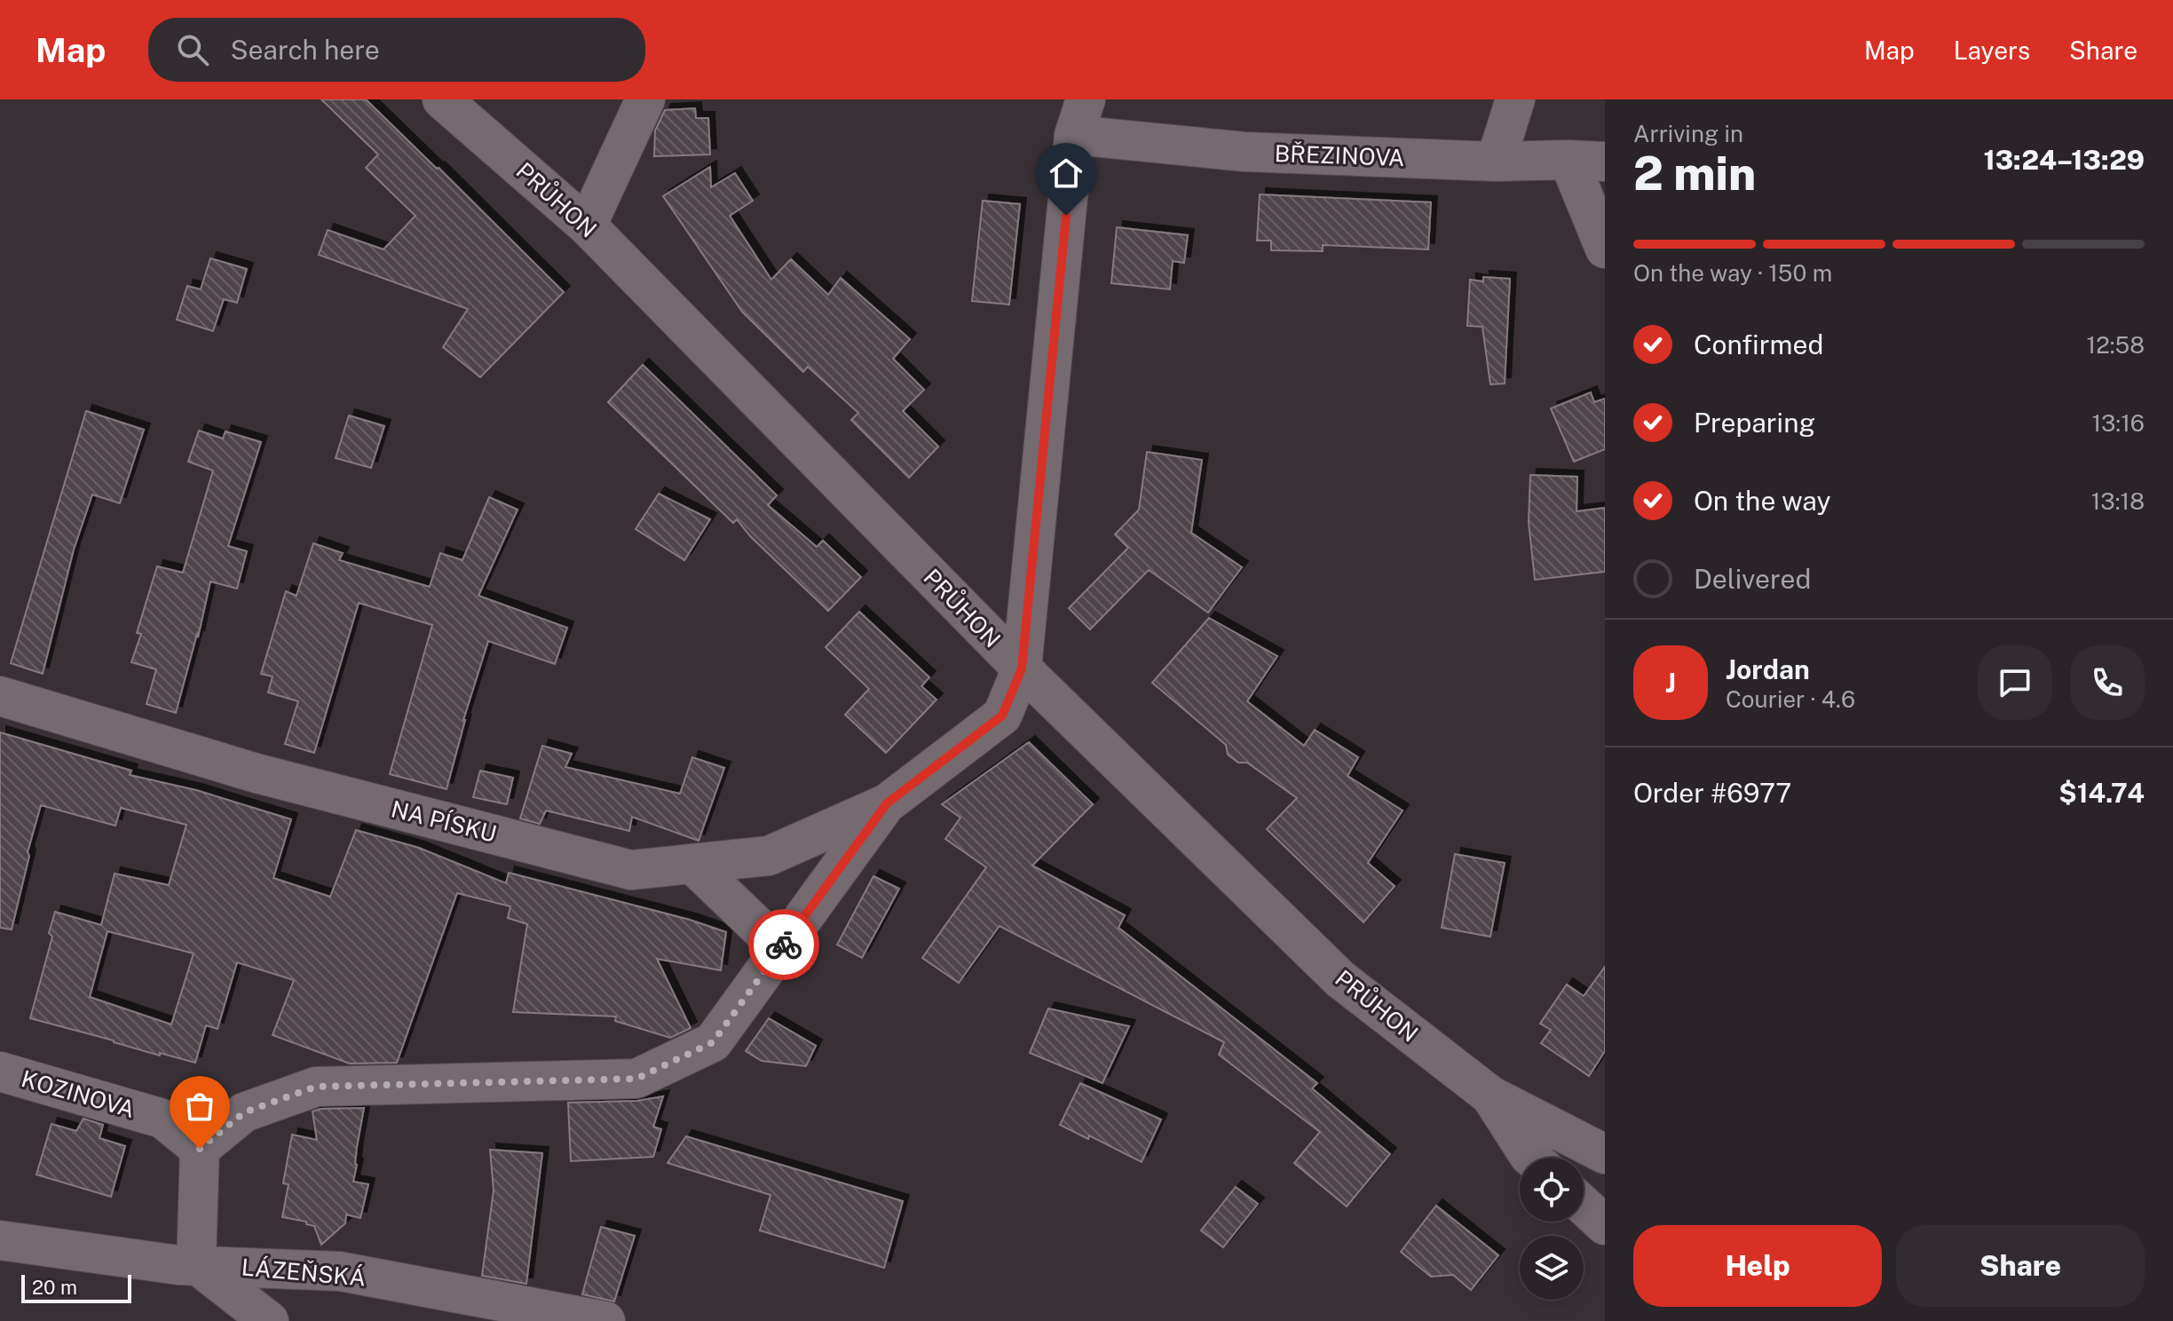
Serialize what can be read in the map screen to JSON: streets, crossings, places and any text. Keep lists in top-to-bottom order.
{
  "streets": {
    "street": [
      "BŘEZINOVA",
      "PRŮHON",
      "NA PÍSKU",
      "KOZINOVA",
      "LÁZEŇSKÁ"
    ]
  },
  "crossings": [
    ["BŘEZINOVA", "NA PÍSKU"],
    ["PRŮHON", "NA PÍSKU"],
    ["NA PÍSKU", "KOZINOVA"]
  ],
  "scale_bar": "20 m",
  "page": {
    "header": "Map",
    "search": "Search here",
    "nav": ["Map", "Layers", "Share"],
    "heading": ["2 min", "Arriving in", "13:24–13:29"],
    "panel": [
      "Jordan",
      "Courier · 4.6",
      "Order #6977",
      "$14.74"
    ],
    "bar": "On the way · 150 m",
    "list": [
      ["Confirmed", "12:58"],
      ["Preparing", "13:16"],
      ["On the way", "13:18"],
      "Delivered"
    ],
    "round": "J",
    "buttons": ["Help", "Share"],
    "scale": "20 m"
  }
}
